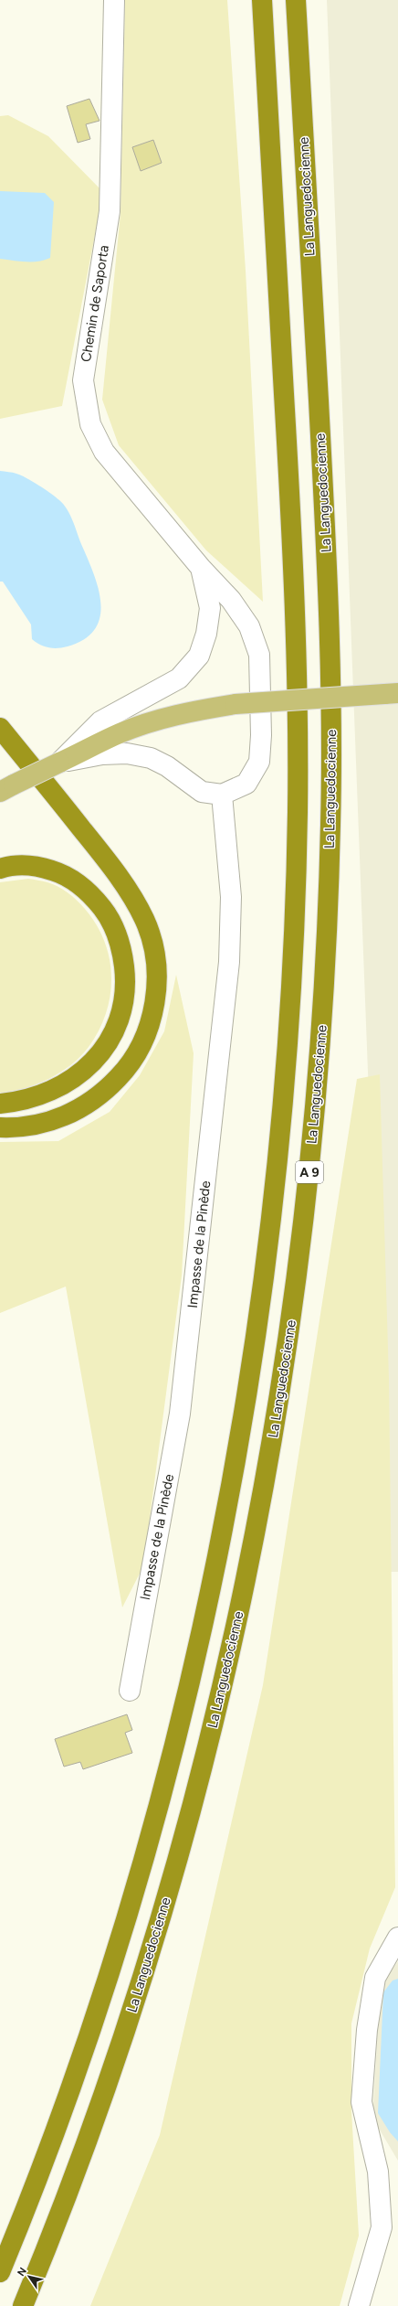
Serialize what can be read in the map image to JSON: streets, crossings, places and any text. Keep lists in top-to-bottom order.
{
  "streets": {
    "highway": ["La Languedocienne", "A 9"],
    "street": ["Chemin de Saporta", "Impasse de la Pinède"]
  },
  "crossings": [
    ["Chemin de Saporta", "Impasse de la Pinède"]
  ],
  "north": "top left"
}
